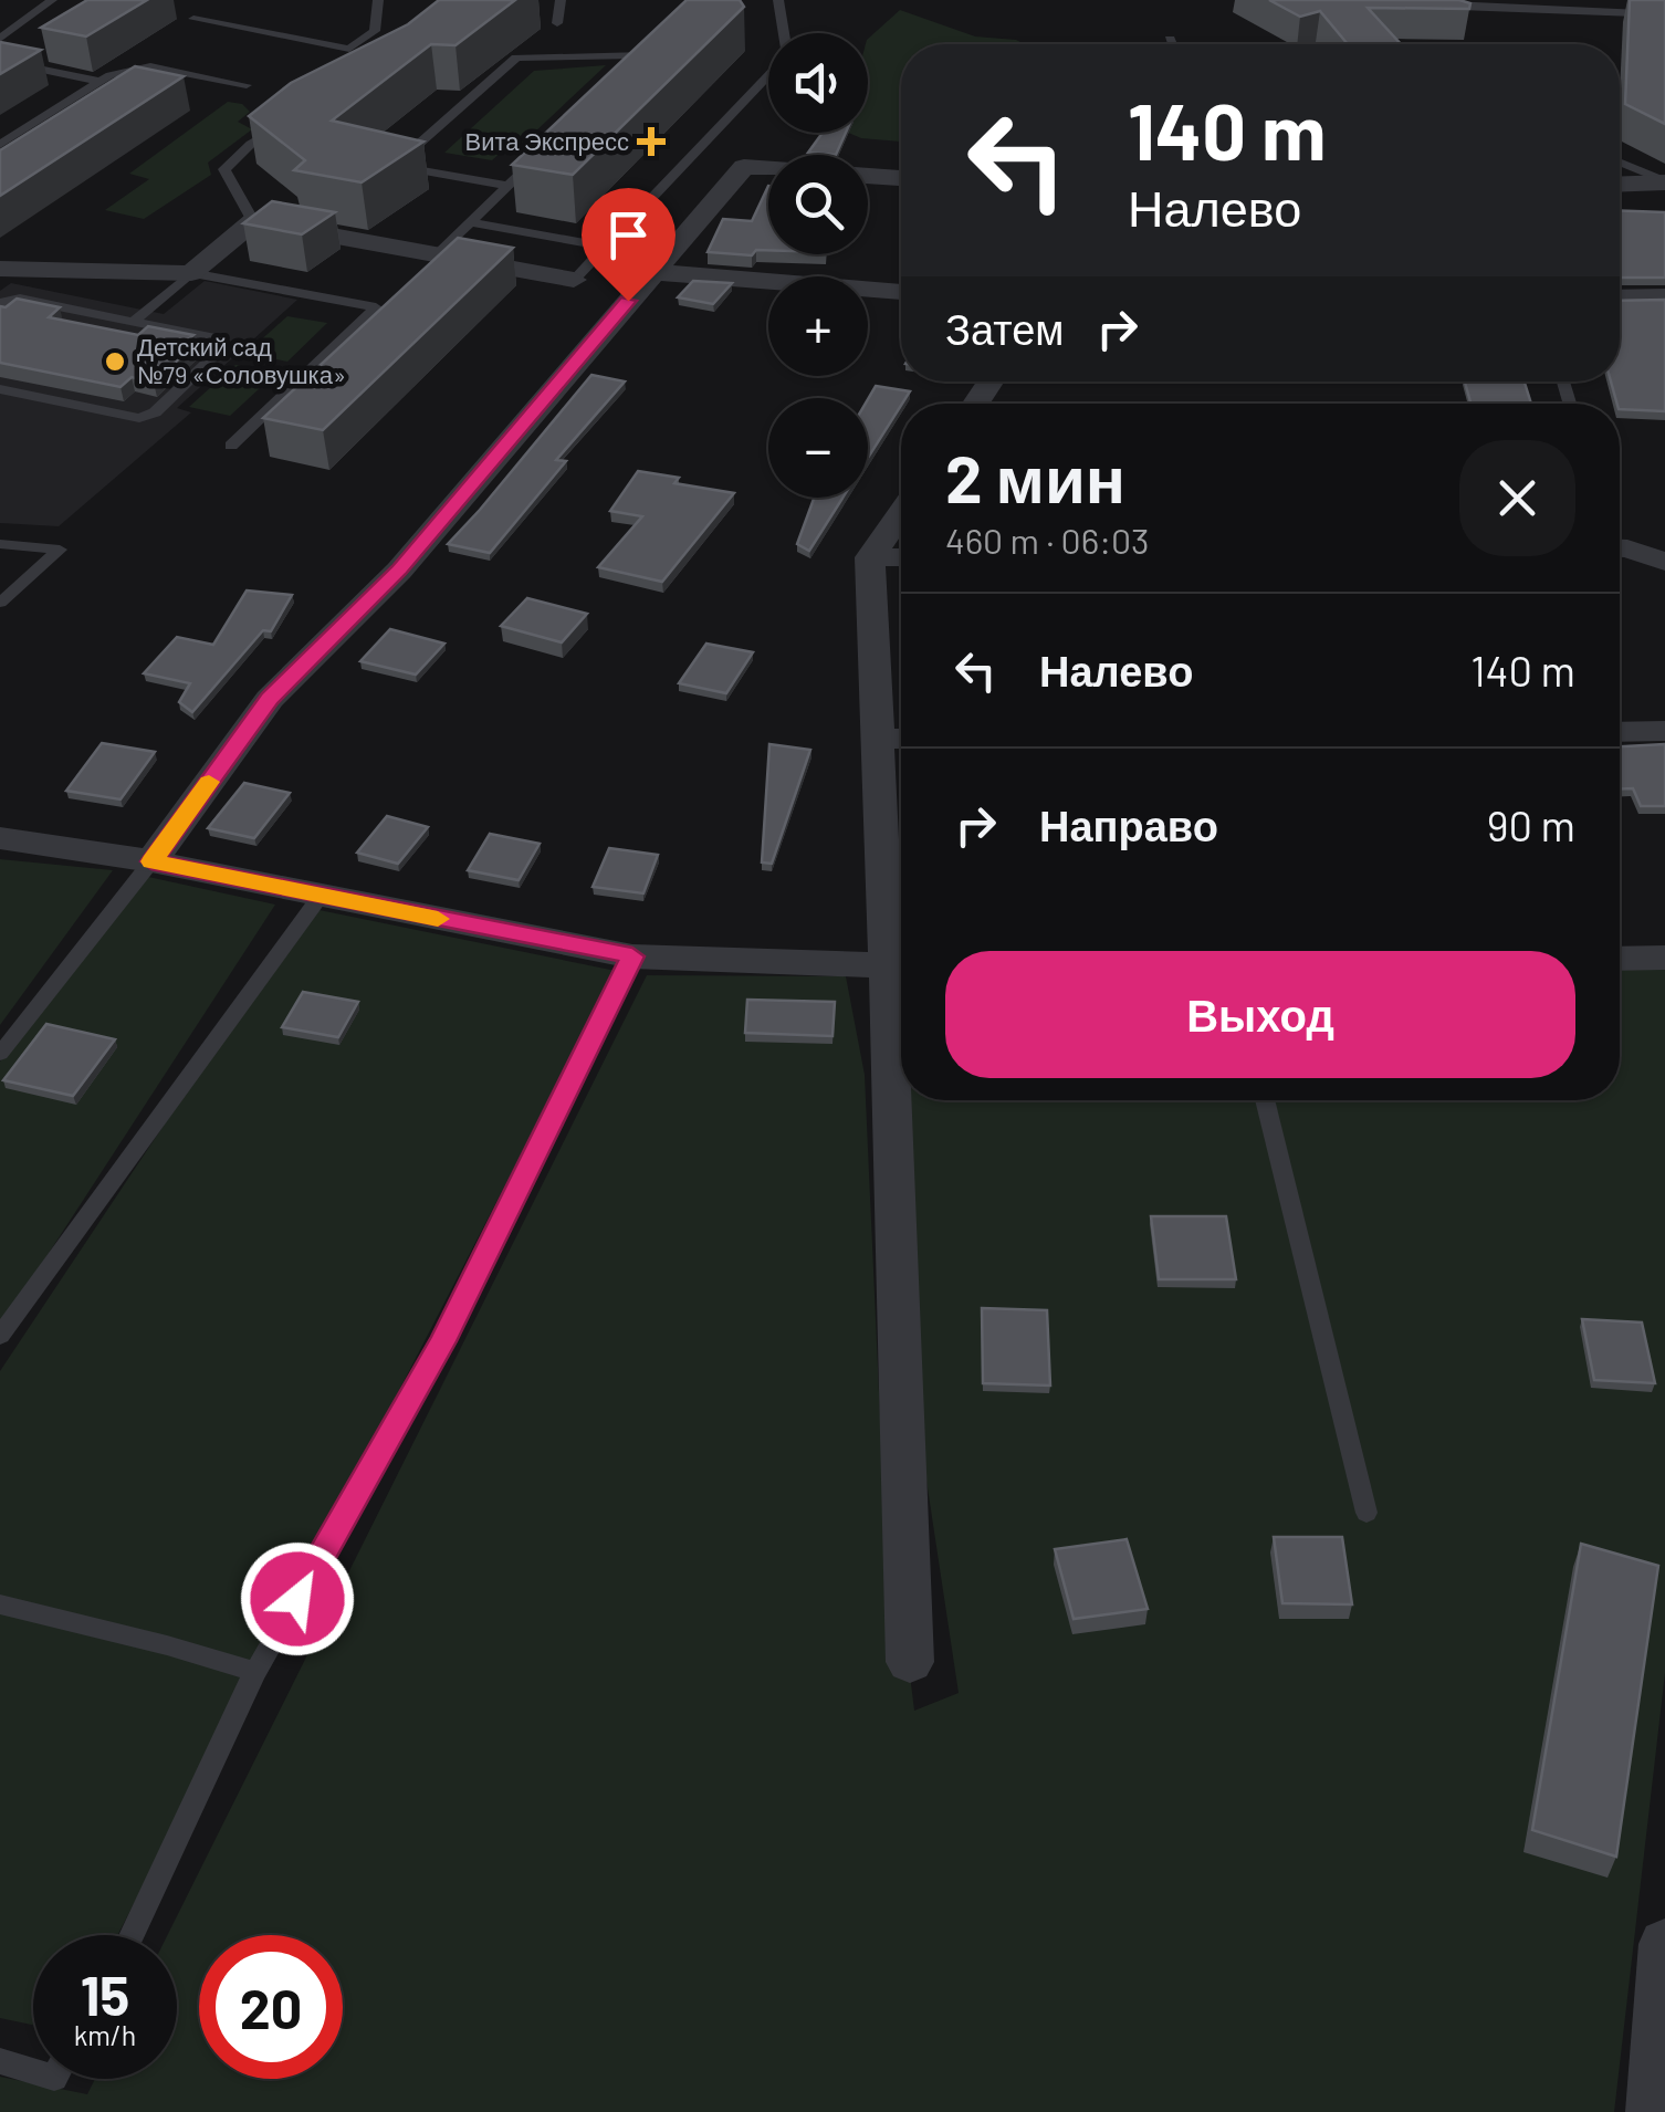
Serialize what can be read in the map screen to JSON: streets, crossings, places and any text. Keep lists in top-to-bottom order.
{
  "places": {
    "health": ["Вита Экспресс"],
    "other": ["Детский сад №79 «Соловушка»"]
  },
  "page": {
    "map_buttons": ["+", "−"],
    "turn": ["140 m", "Налево"],
    "then": "Затем",
    "heading": ["2 мин", "460 m · 06:03"],
    "list": [
      {
        "name": "Налево",
        "value": "140 m"
      },
      {
        "name": "Направо",
        "value": "90 m"
      }
    ],
    "buttons": "Выход",
    "speed": "15 km/h",
    "limit": "20"
  }
}
